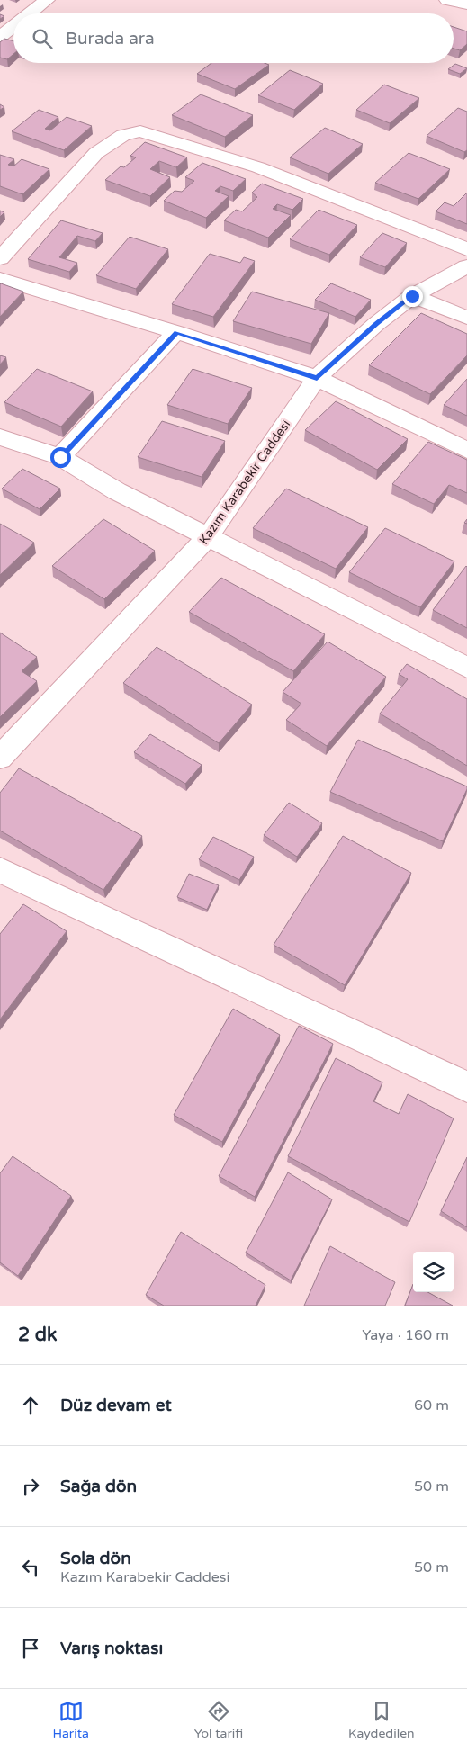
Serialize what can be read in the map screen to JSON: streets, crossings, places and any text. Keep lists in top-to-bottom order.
{
  "streets": {
    "street": ["Kazım Karabekir Caddesi"]
  },
  "page": {
    "search": "Burada ara",
    "heading": ["2 dk", "Yaya · 160 m"],
    "list": [
      ["Düz devam et", "60 m"],
      ["Sağa dön", "50 m"],
      ["Sola dön", "Kazım Karabekir Caddesi", "50 m"],
      "Varış noktası"
    ],
    "nav": ["Harita", "Yol tarifi", "Kaydedilen"]
  }
}
